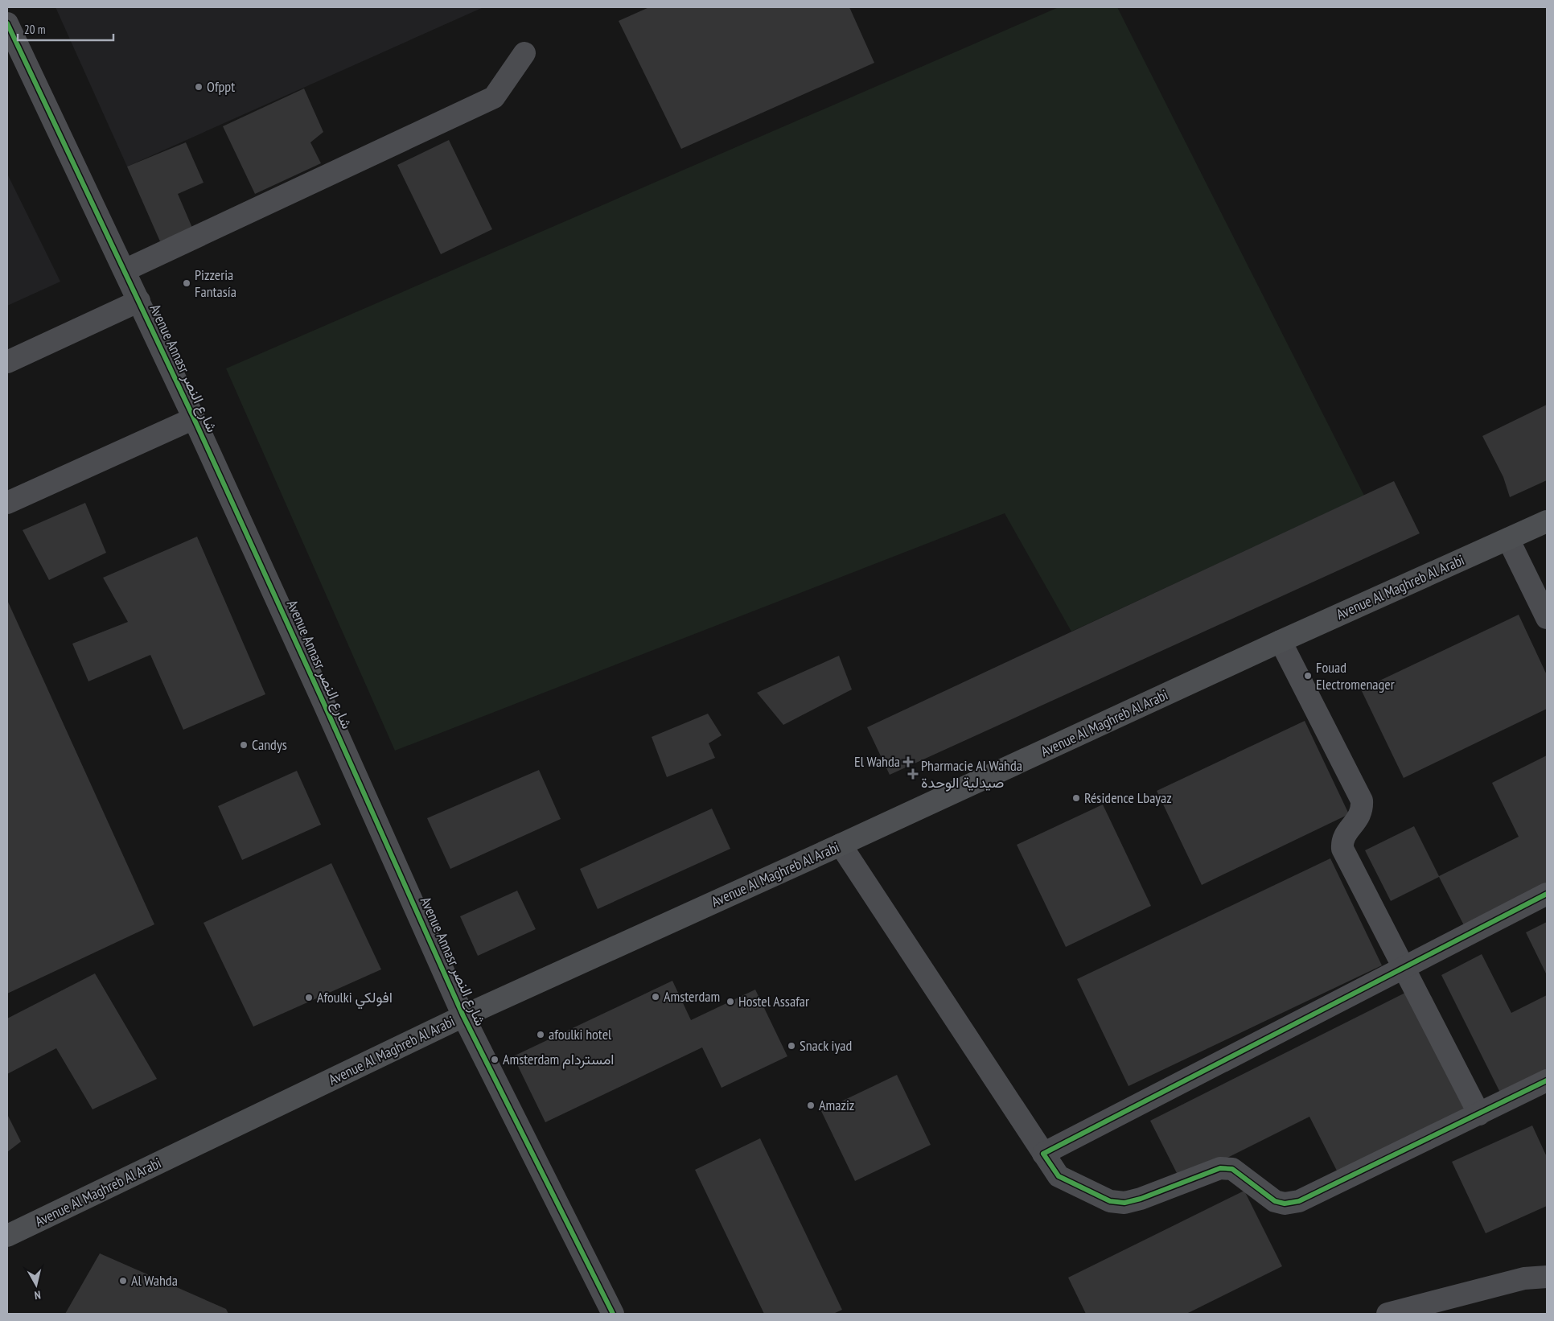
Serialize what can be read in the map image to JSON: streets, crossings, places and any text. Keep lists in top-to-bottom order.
{
  "streets": {
    "main road": ["Avenue Al Maghreb Al Arabi"],
    "street": ["Avenue Annasr شارع النصر"]
  },
  "crossings": [
    ["Avenue Annasr شارع النصر", "Avenue Al Maghreb Al Arabi"]
  ],
  "places": {
    "other": [
      "Ofppt",
      "Pizzeria Fantasía",
      "Fouad Electromenager",
      "Candys",
      "Résidence Lbayaz",
      "Amsterdam",
      "Afoulki افولكي",
      "Hostel Assafar",
      "afoulki hotel",
      "Snack iyad",
      "Amsterdam امستردام",
      "Amaziz",
      "Al Wahda"
    ],
    "health": ["El Wahda", "Pharmacie Al Wahda صيدلية الوحدة"]
  },
  "scale_bar": "20 m",
  "north": "bottom"
}
